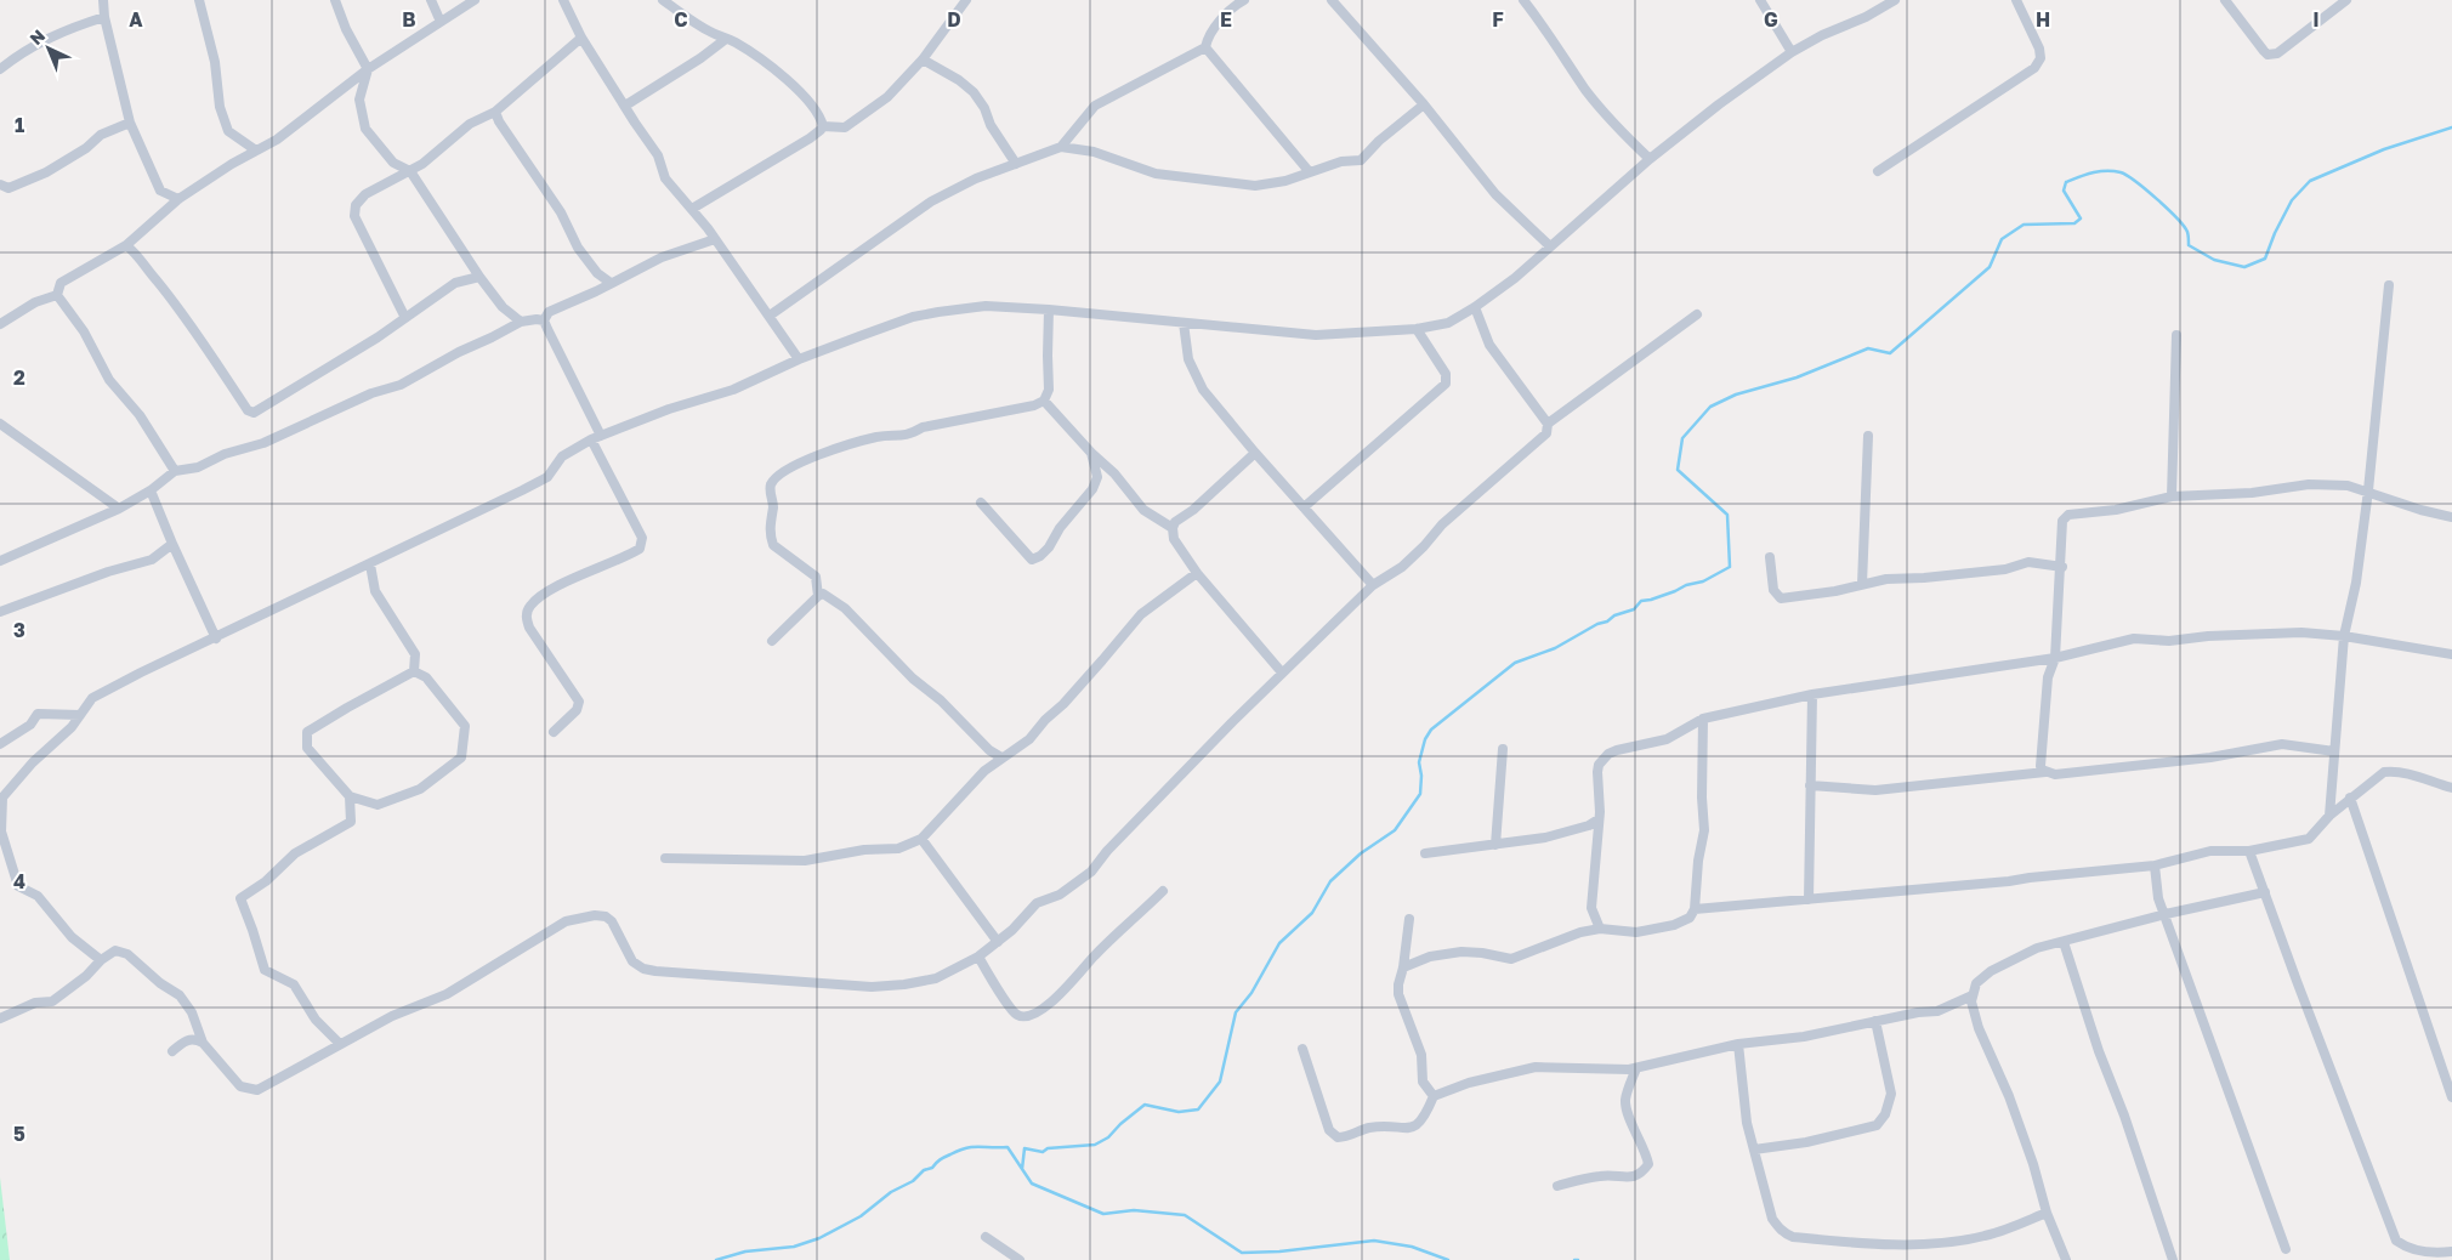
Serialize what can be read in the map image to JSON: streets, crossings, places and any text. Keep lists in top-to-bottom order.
{
  "north": "top left",
  "grid": {
    "columns": [
      "A",
      "B",
      "C",
      "D",
      "E",
      "F",
      "G",
      "H",
      "I"
    ],
    "rows": [
      "1",
      "2",
      "3",
      "4",
      "5"
    ]
  }
}
